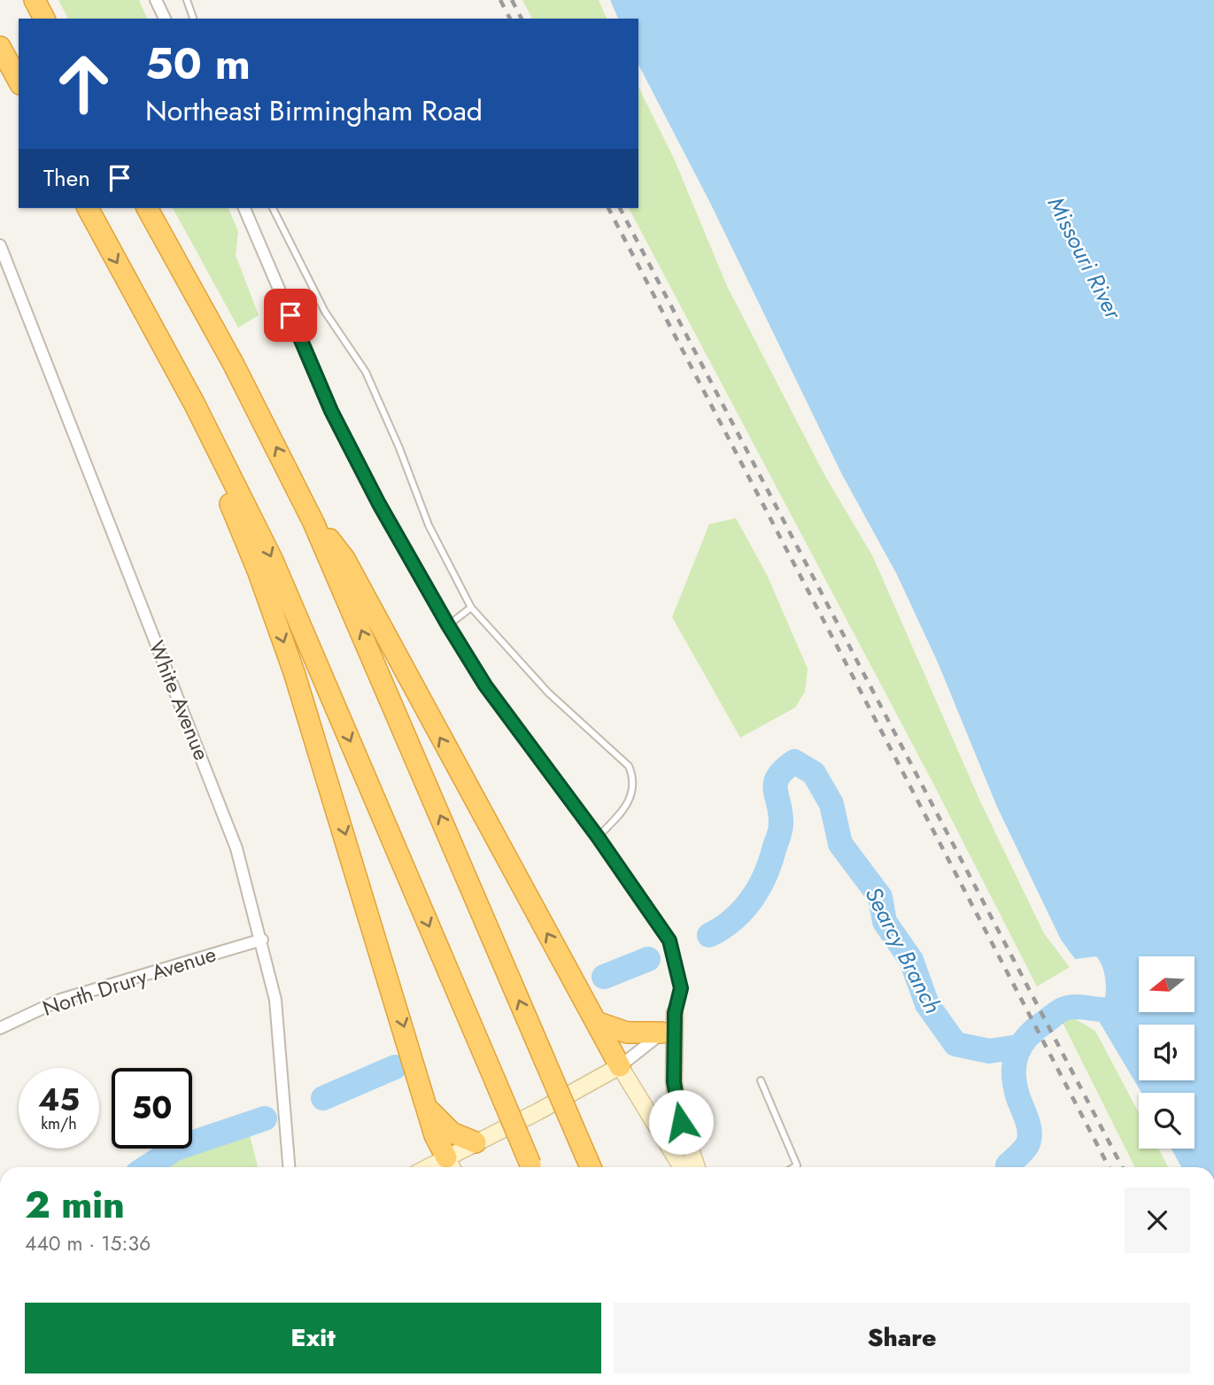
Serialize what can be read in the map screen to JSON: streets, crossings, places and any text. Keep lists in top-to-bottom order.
{
  "streets": {
    "street": ["White Avenue", "North Drury Avenue"]
  },
  "crossings": [
    ["White Avenue", "North Drury Avenue"]
  ],
  "water": ["Missouri River", "Searcy Branch"],
  "north": "left",
  "page": {
    "turn": ["50 m", "Northeast Birmingham Road"],
    "then": "Then",
    "speed": "45 km/h",
    "limit": "50",
    "heading": ["2 min", "440 m · 15:36"],
    "buttons": ["Exit", "Share"]
  }
}
